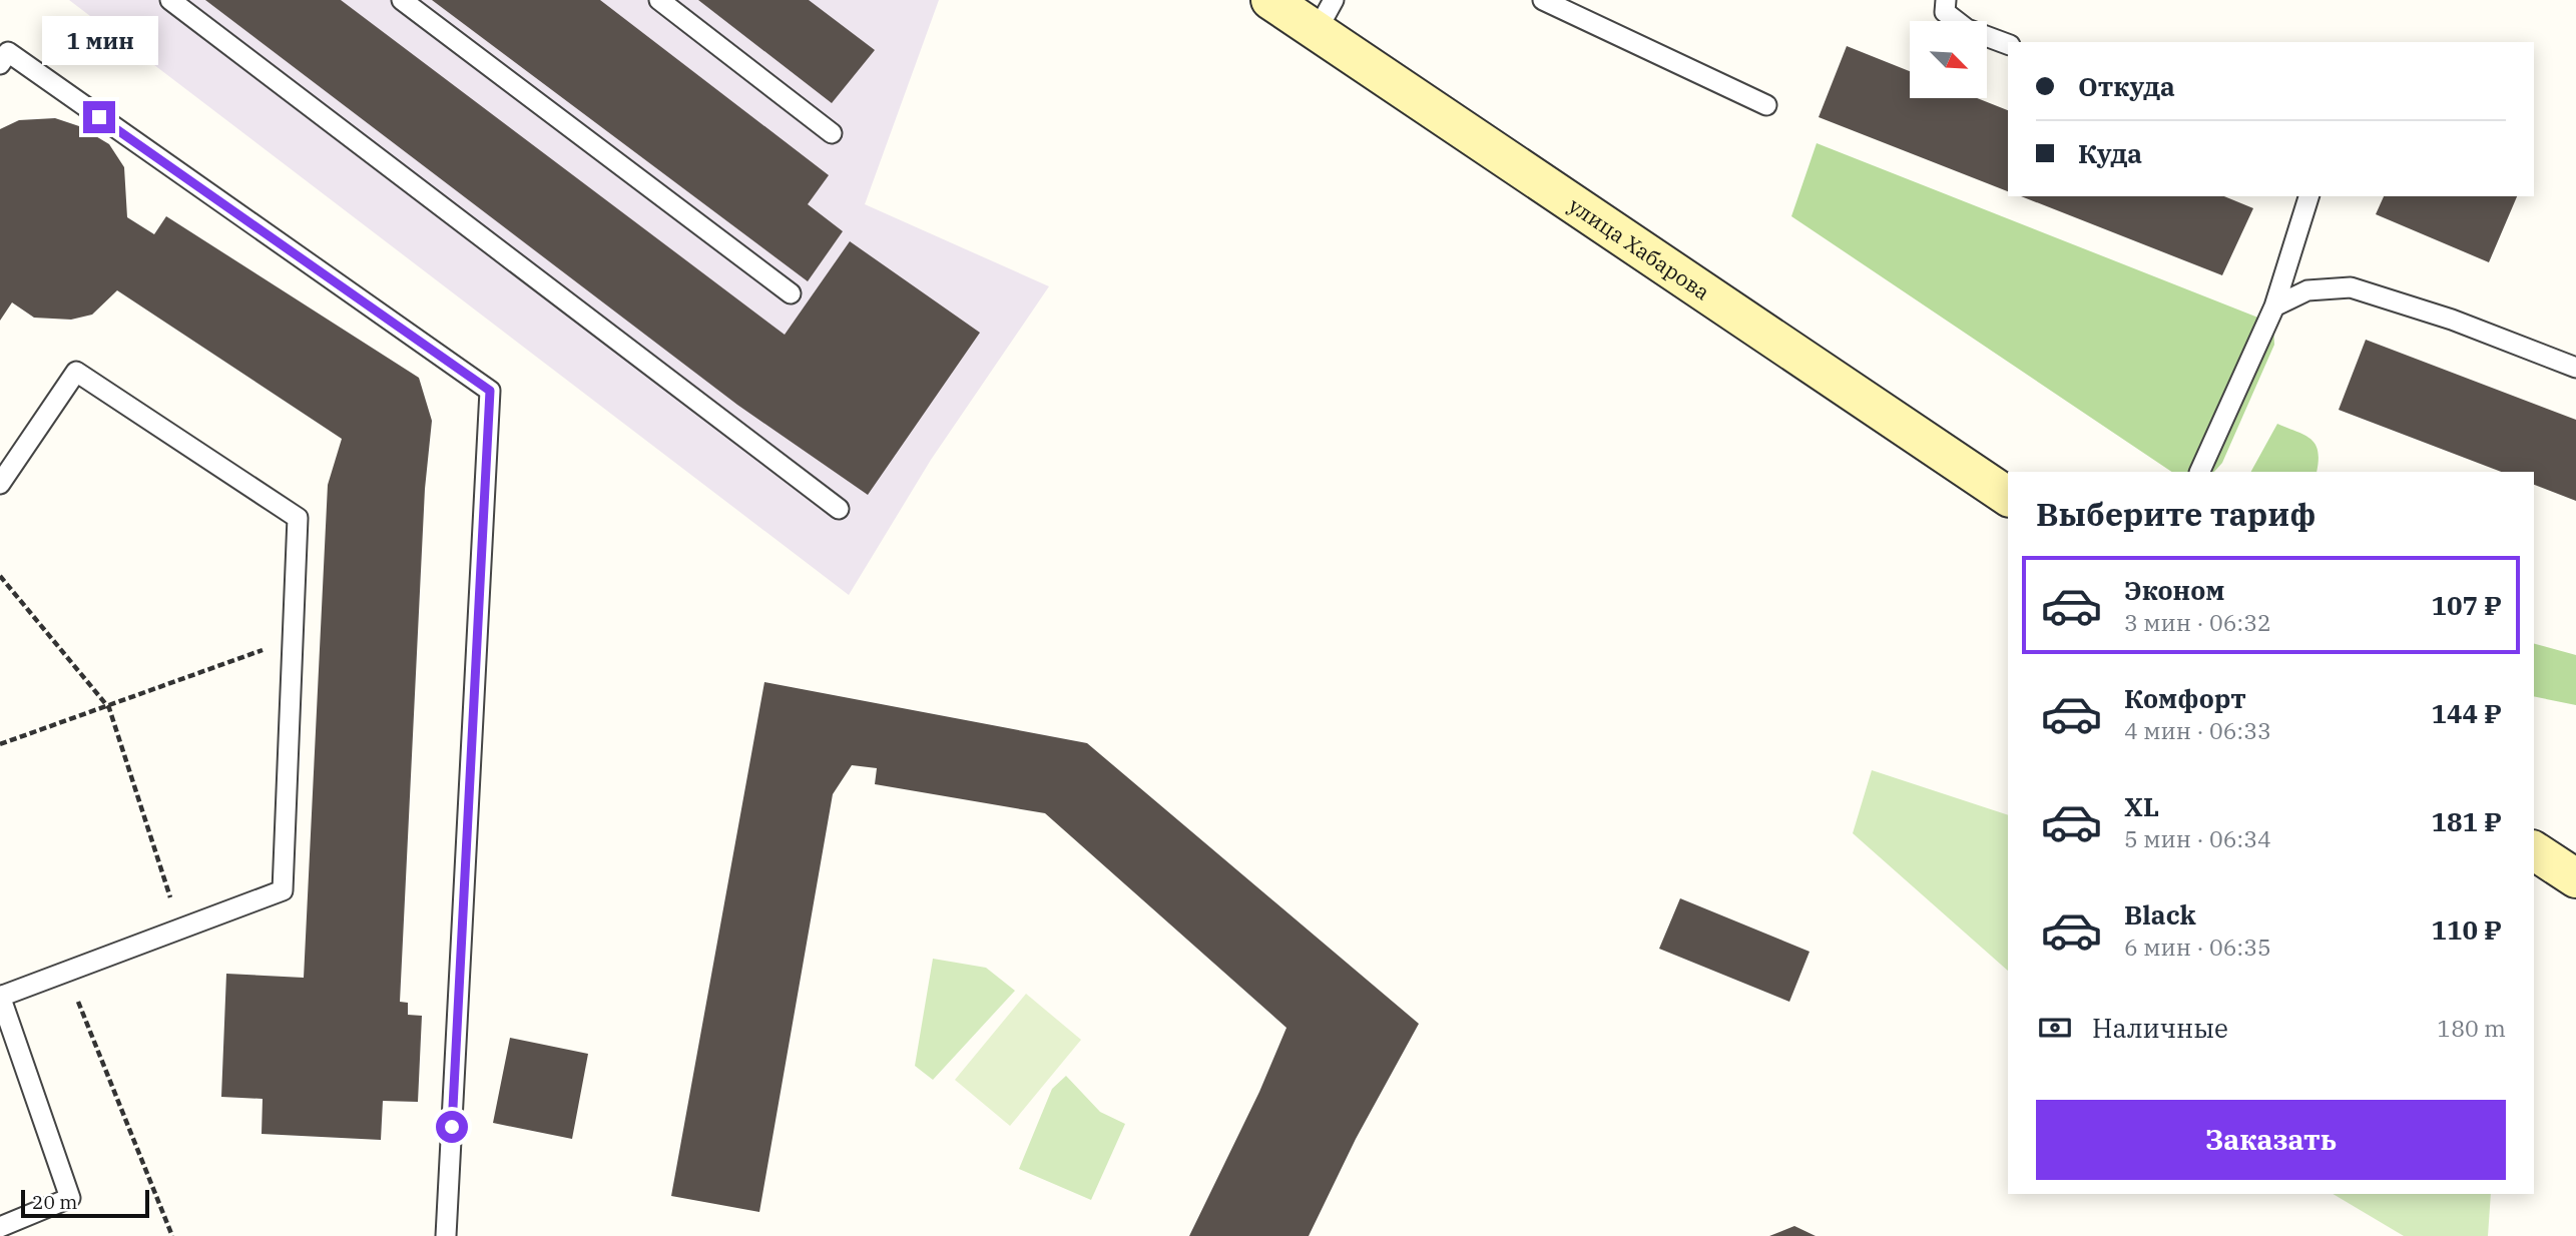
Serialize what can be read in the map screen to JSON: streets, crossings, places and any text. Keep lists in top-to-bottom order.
{
  "streets": {
    "main road": ["улица Хабарова"]
  },
  "scale_bar": "20 m",
  "north": "bottom right",
  "page": {
    "bubble": "1 мин",
    "banner": ["Откуда", "Куда"],
    "heading": "Выберите тариф",
    "list": [
      {
        "name": "Эконом",
        "note": "3 мин · 06:32",
        "value": "107 ₽"
      },
      {
        "name": "Комфорт",
        "note": "4 мин · 06:33",
        "value": "144 ₽"
      },
      {
        "name": "XL",
        "note": "5 мин · 06:34",
        "value": "181 ₽"
      },
      {
        "name": "Black",
        "note": "6 мин · 06:35",
        "value": "110 ₽"
      }
    ],
    "pay": ["Наличные", "180 m"],
    "buttons": "Заказать",
    "scale": "20 m"
  }
}
